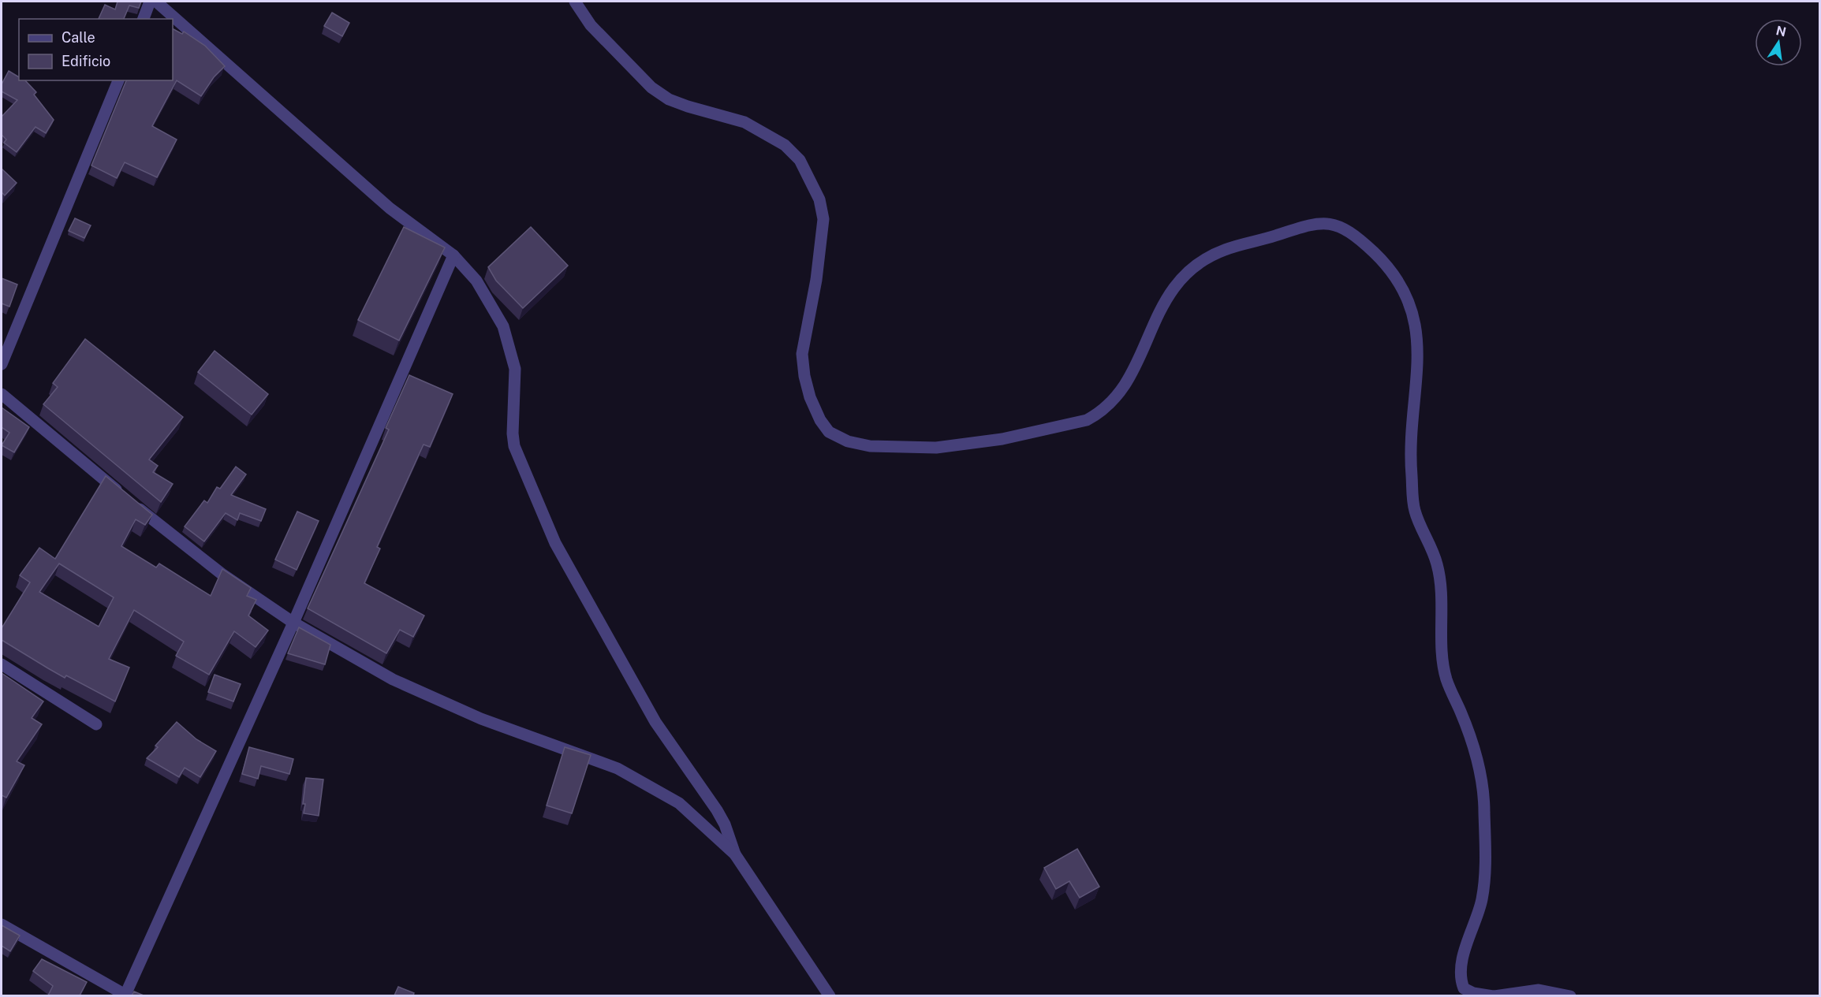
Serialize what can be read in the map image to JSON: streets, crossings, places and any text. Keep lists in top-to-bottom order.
{
  "legend": ["Calle", "Edificio"],
  "north": "top"
}
